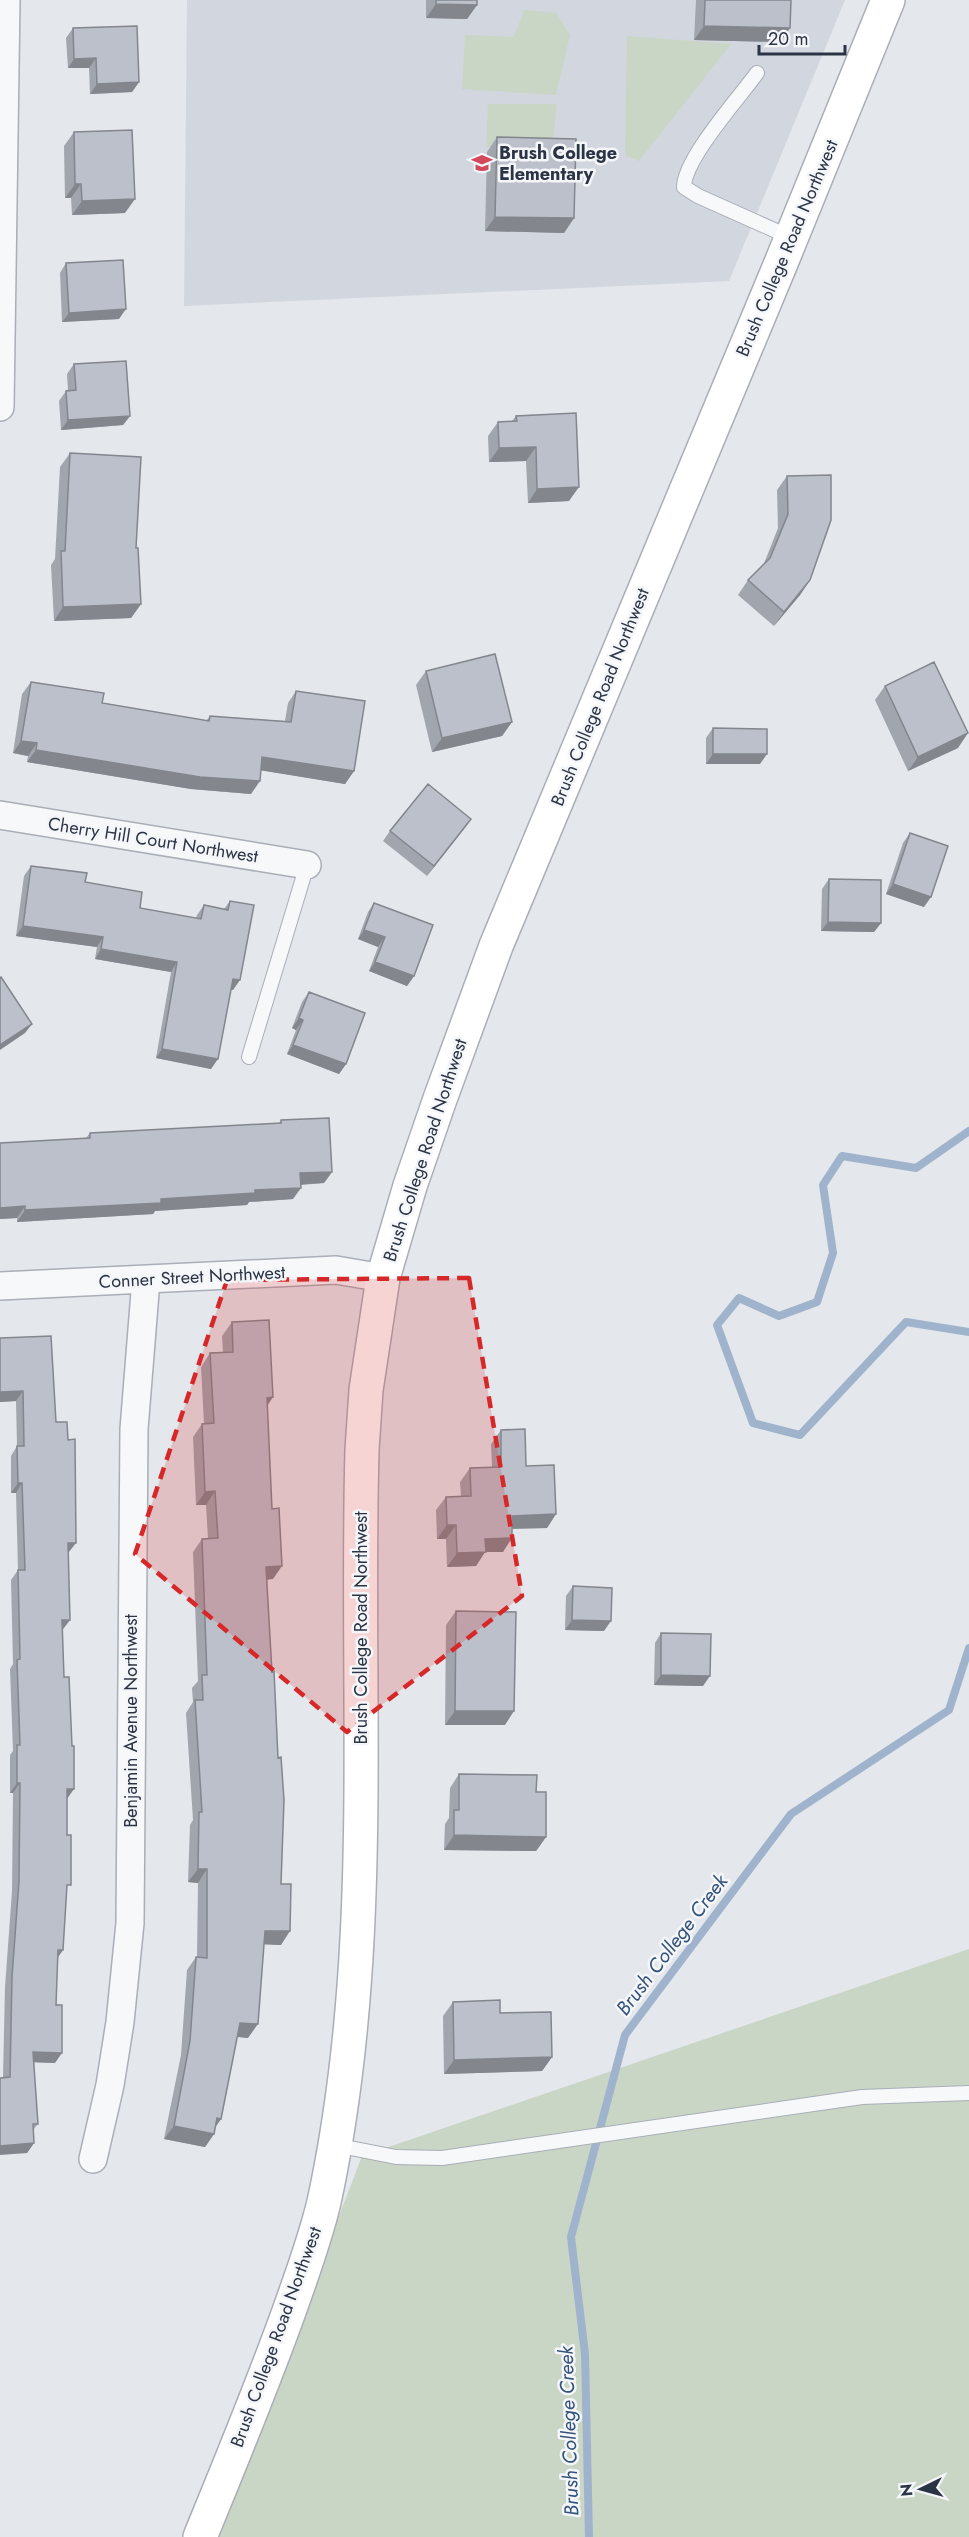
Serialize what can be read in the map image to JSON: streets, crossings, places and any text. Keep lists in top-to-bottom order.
{
  "streets": {
    "street": [
      "Brush College Road Northwest",
      "Cherry Hill Court Northwest",
      "Conner Street Northwest",
      "Benjamin Avenue Northwest"
    ]
  },
  "crossings": [
    ["Brush College Road Northwest", "Conner Street Northwest"],
    ["Conner Street Northwest", "Benjamin Avenue Northwest"]
  ],
  "water": ["Brush College Creek"],
  "places": {
    "school or university": ["Brush College Elementary"]
  },
  "scale_bar": "20 m",
  "north": "left"
}
